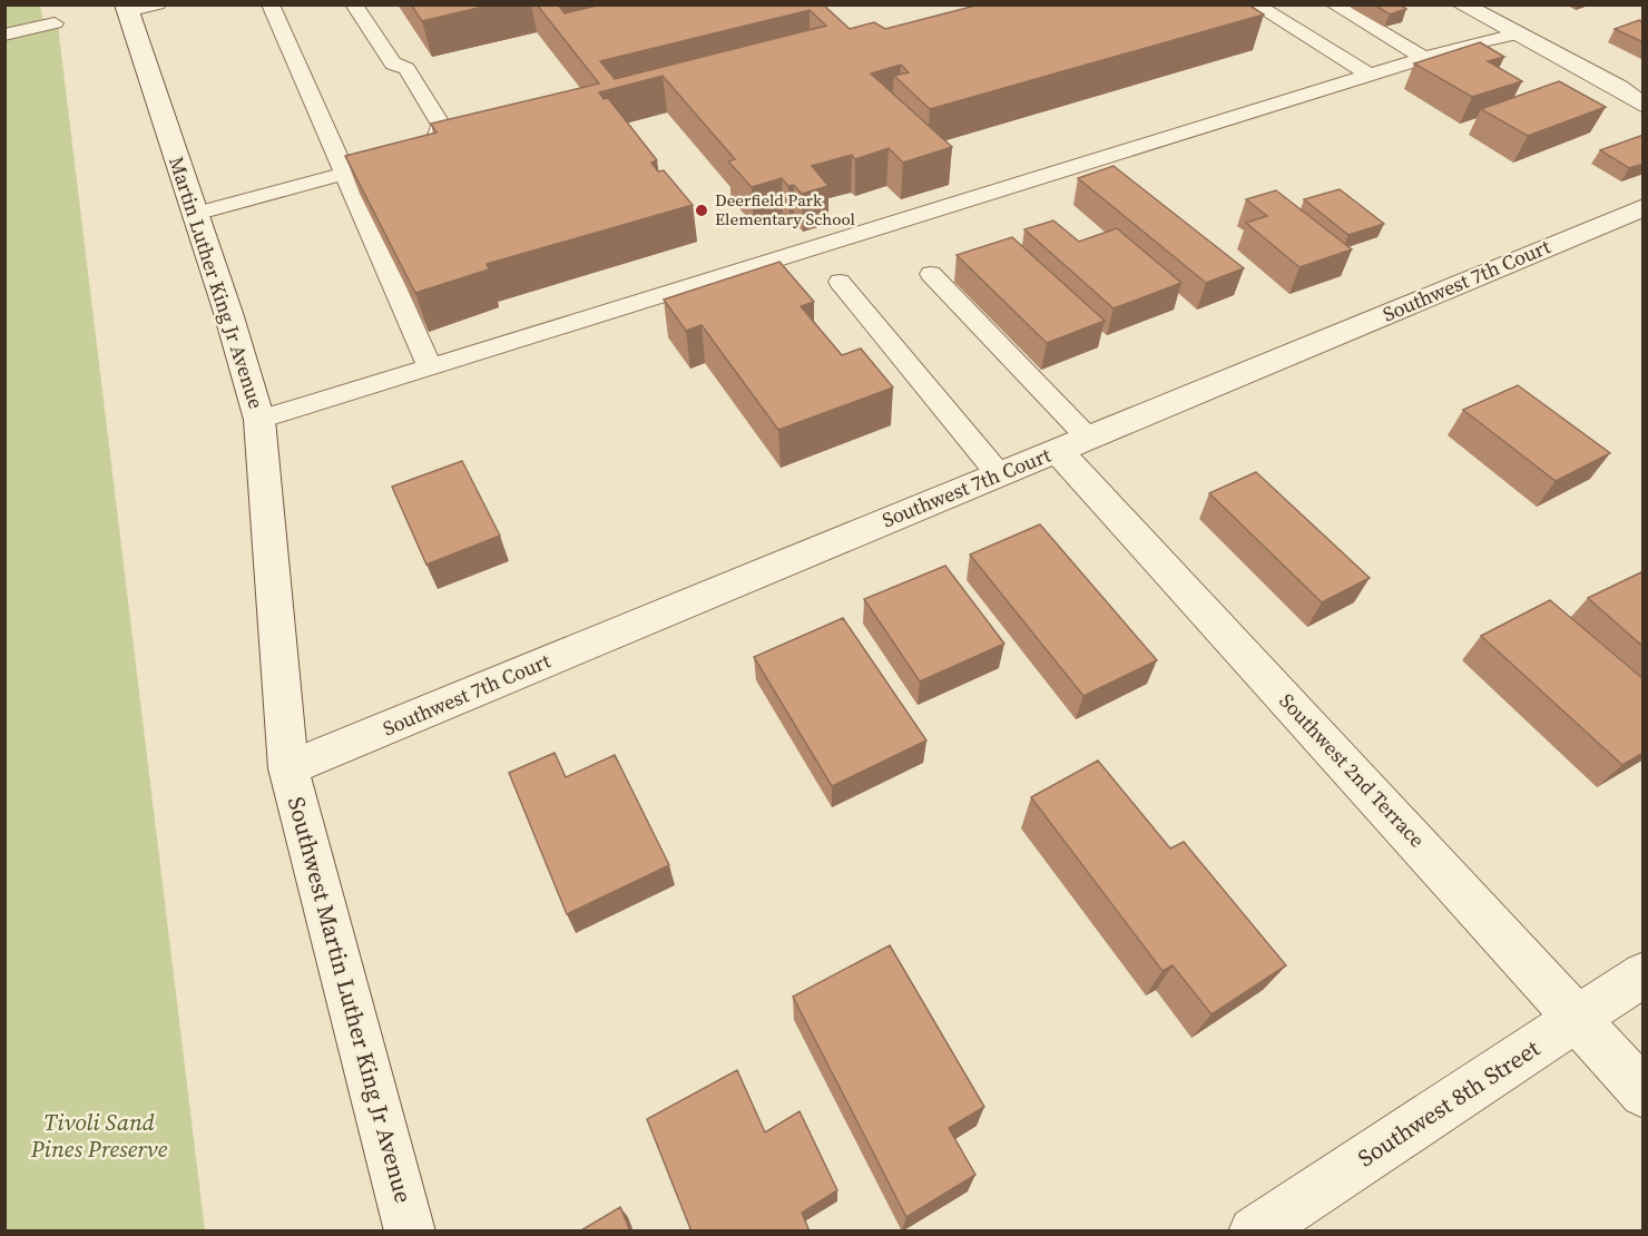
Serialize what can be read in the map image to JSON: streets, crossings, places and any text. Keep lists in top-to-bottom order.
{
  "streets": {
    "street": [
      "Southwest 7th Court",
      "Martin Luther King Jr Avenue",
      "Southwest 2nd Terrace",
      "Southwest Martin Luther King Jr Avenue",
      "Southwest 8th Street"
    ]
  },
  "crossings": [
    ["Southwest 7th Court", "Martin Luther King Jr Avenue"],
    ["Southwest 7th Court", "Southwest 2nd Terrace"],
    ["Southwest 7th Court", "Southwest Martin Luther King Jr Avenue"],
    ["Martin Luther King Jr Avenue", "Southwest Martin Luther King Jr Avenue"],
    ["Southwest 2nd Terrace", "Southwest 8th Street"]
  ],
  "parks": ["Tivoli Sand Pines Preserve"],
  "places": ["Deerfield Park Elementary School"]
}
